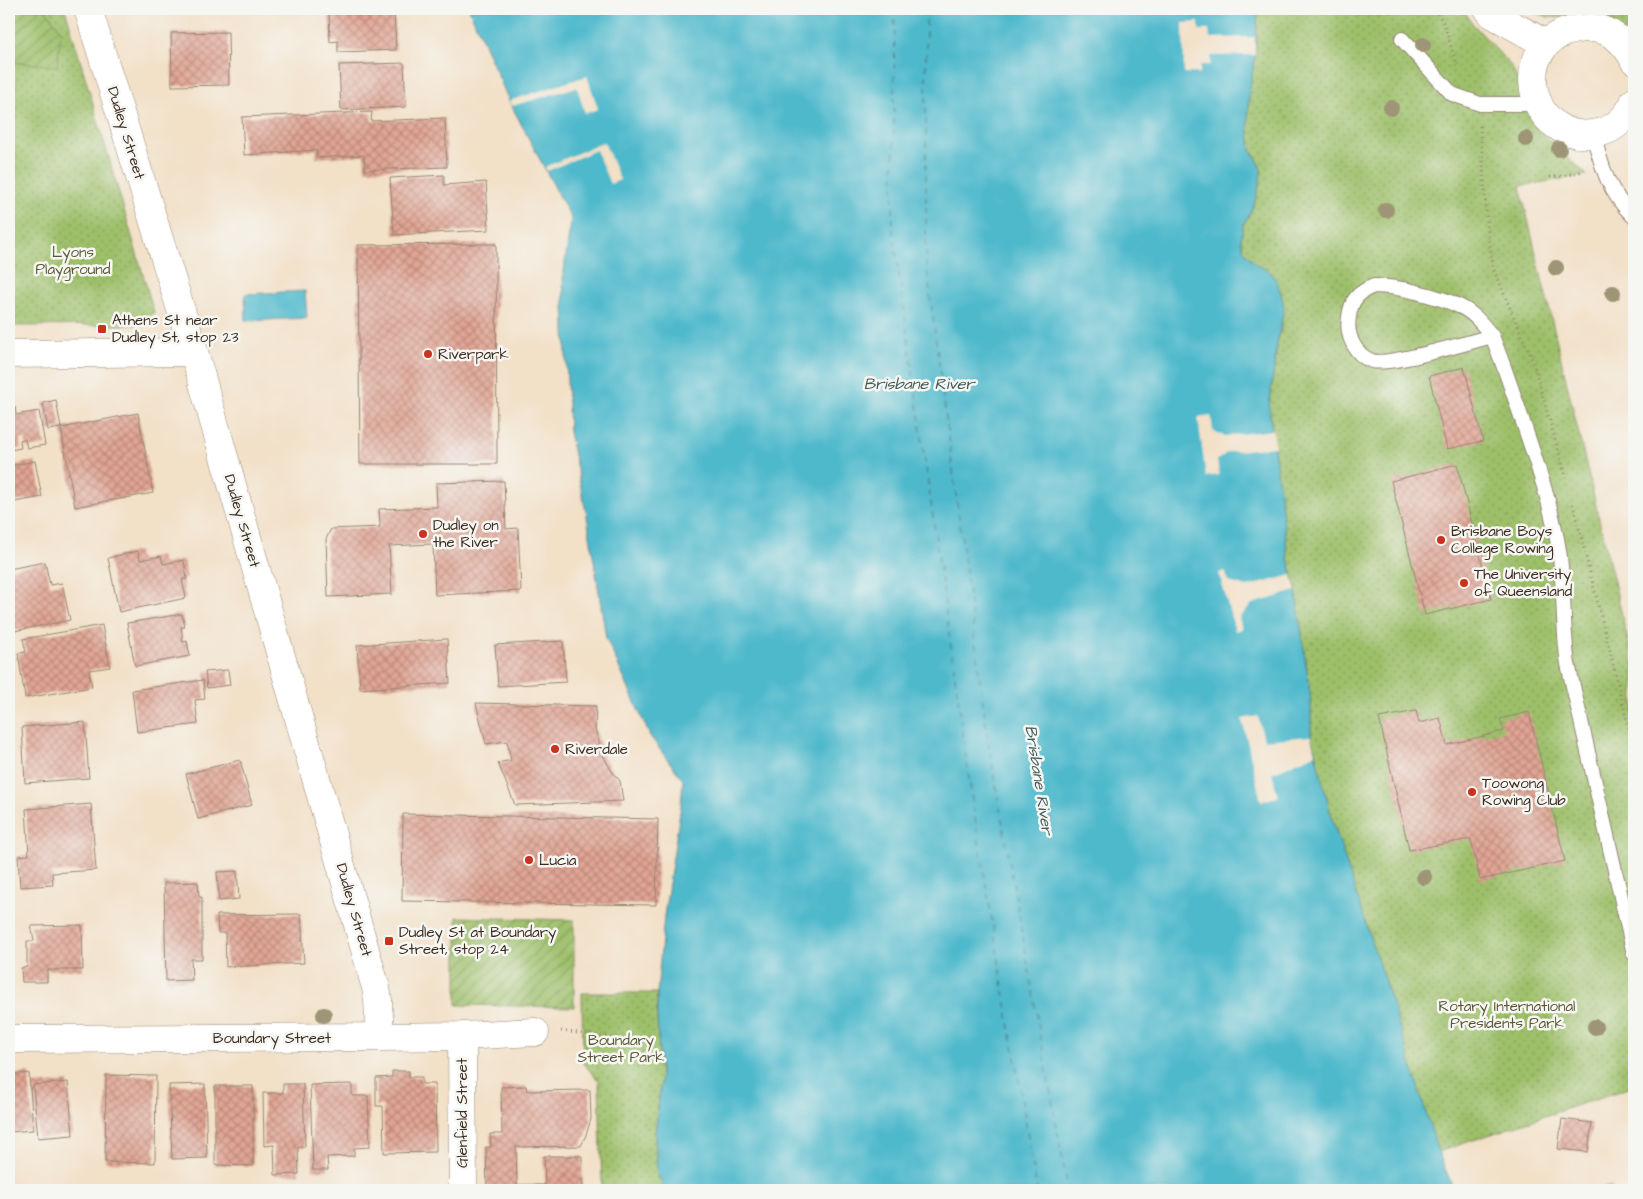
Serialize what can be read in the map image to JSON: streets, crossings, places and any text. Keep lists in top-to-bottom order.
{
  "streets": {
    "street": ["Dudley Street", "Boundary Street", "Glenfield Street"]
  },
  "crossings": [
    ["Dudley Street", "Boundary Street"],
    ["Boundary Street", "Glenfield Street"]
  ],
  "water": ["Brisbane River"],
  "parks": ["Lyons Playground", "Rotary International Presidents Park", "Boundary Street Park"],
  "places": {
    "transit": ["Athens St near Dudley St, stop 23", "Dudley St at Boundary Street, stop 24"],
    "other": [
      "Riverpark",
      "Dudley on the River",
      "Brisbane Boys College Rowing",
      "The University of Queensland",
      "Riverdale",
      "Toowong Rowing Club",
      "Lucia"
    ]
  }
}
